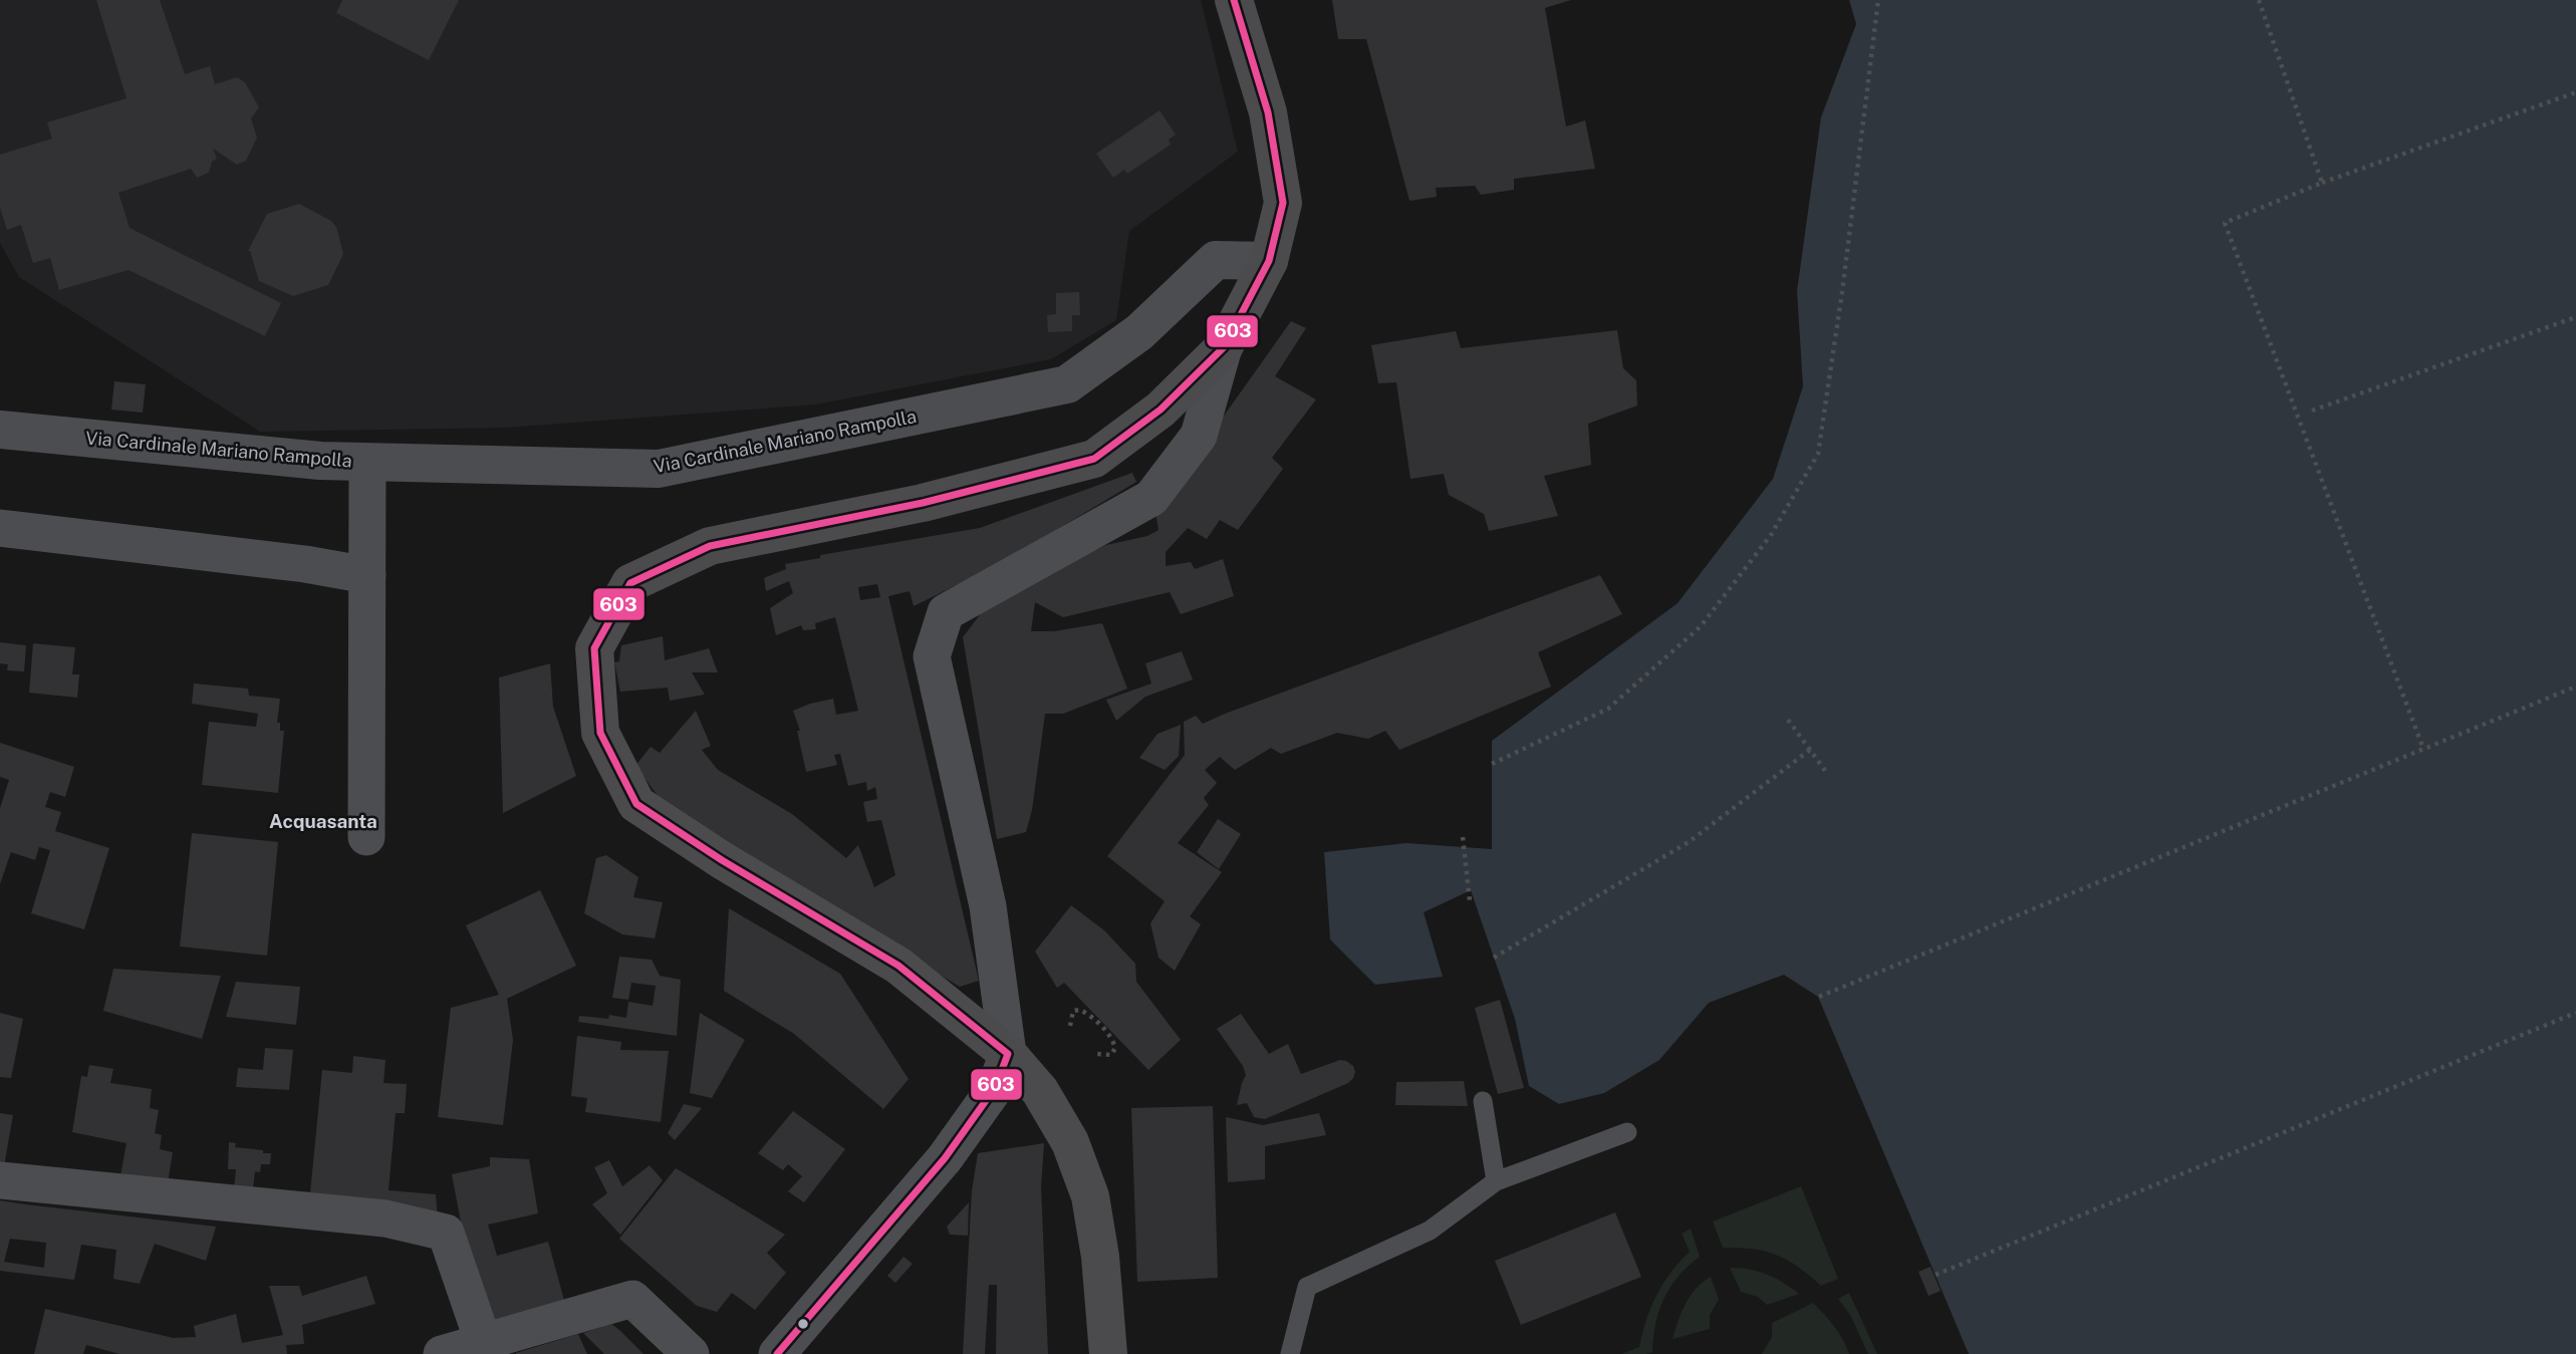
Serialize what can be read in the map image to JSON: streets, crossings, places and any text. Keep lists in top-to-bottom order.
{
  "streets": {
    "street": ["Via Cardinale Mariano Rampolla"]
  },
  "districts": ["Acquasanta"],
  "lines": ["transit line 603"]
}
